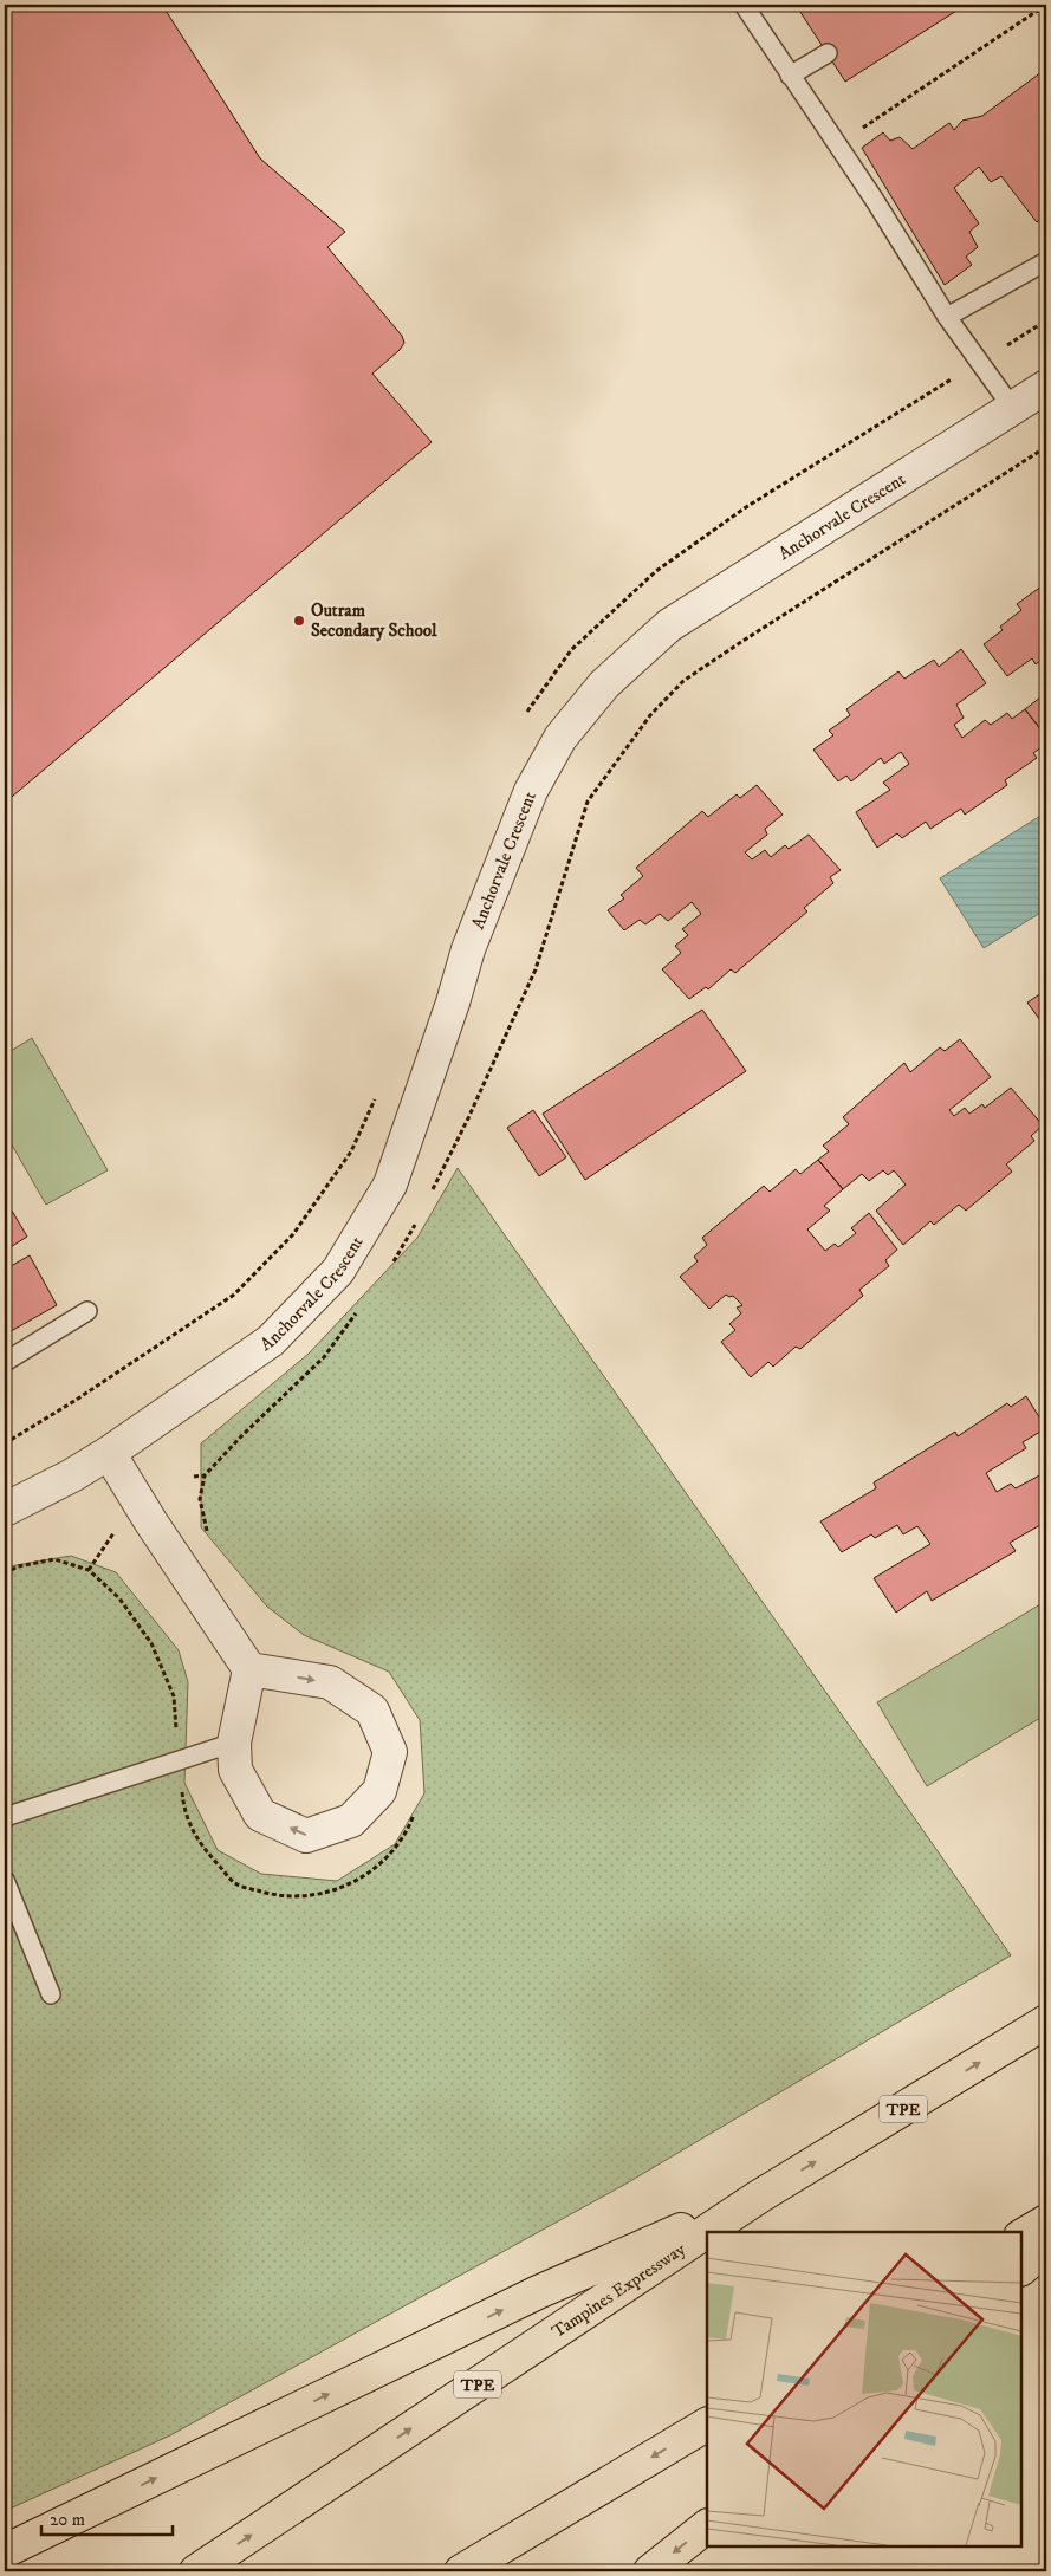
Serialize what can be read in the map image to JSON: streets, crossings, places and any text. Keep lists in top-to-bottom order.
{
  "streets": {
    "highway": ["TPE", "Tampines Expressway"],
    "street": ["Anchorvale Crescent"]
  },
  "places": ["Outram Secondary School"],
  "scale_bar": "20 m"
}
